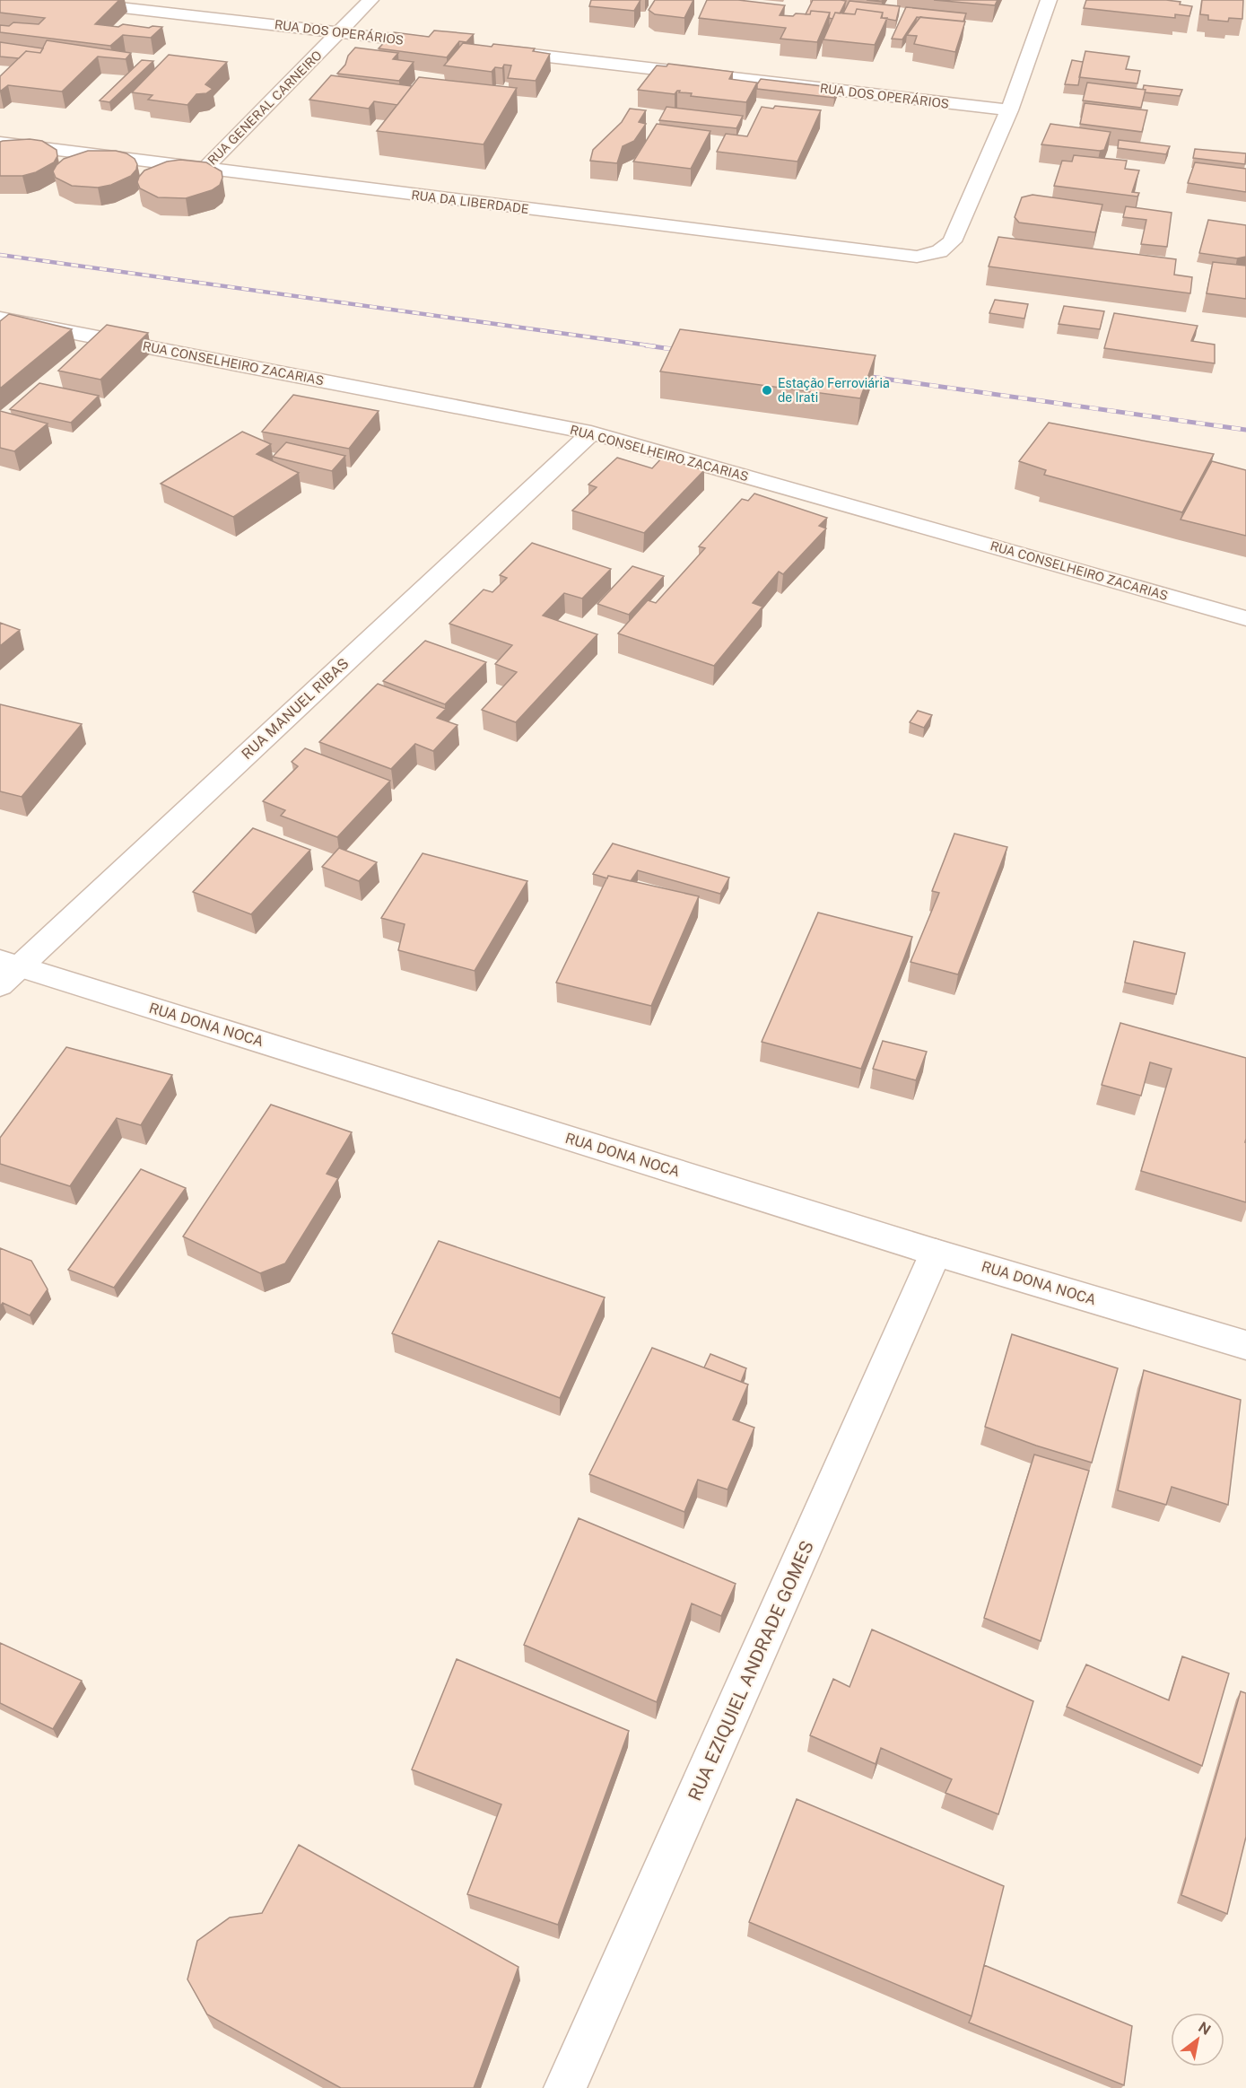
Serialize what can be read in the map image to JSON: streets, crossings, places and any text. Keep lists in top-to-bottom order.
{
  "streets": {
    "street": [
      "RUA DOS OPERÁRIOS",
      "RUA GENERAL CARNEIRO",
      "RUA DA LIBERDADE",
      "RUA CONSELHEIRO ZACARIAS",
      "RUA MANUEL RIBAS",
      "RUA DONA NOCA",
      "RUA EZIQUIEL ANDRADE GOMES"
    ]
  },
  "crossings": [
    ["RUA DOS OPERÁRIOS", "RUA GENERAL CARNEIRO"],
    ["RUA DOS OPERÁRIOS", "RUA DA LIBERDADE"],
    ["RUA GENERAL CARNEIRO", "RUA DA LIBERDADE"],
    ["RUA CONSELHEIRO ZACARIAS", "RUA MANUEL RIBAS"],
    ["RUA MANUEL RIBAS", "RUA DONA NOCA"],
    ["RUA DONA NOCA", "RUA EZIQUIEL ANDRADE GOMES"]
  ],
  "places": ["Estação Ferroviária de Irati"],
  "north": "top right"
}
